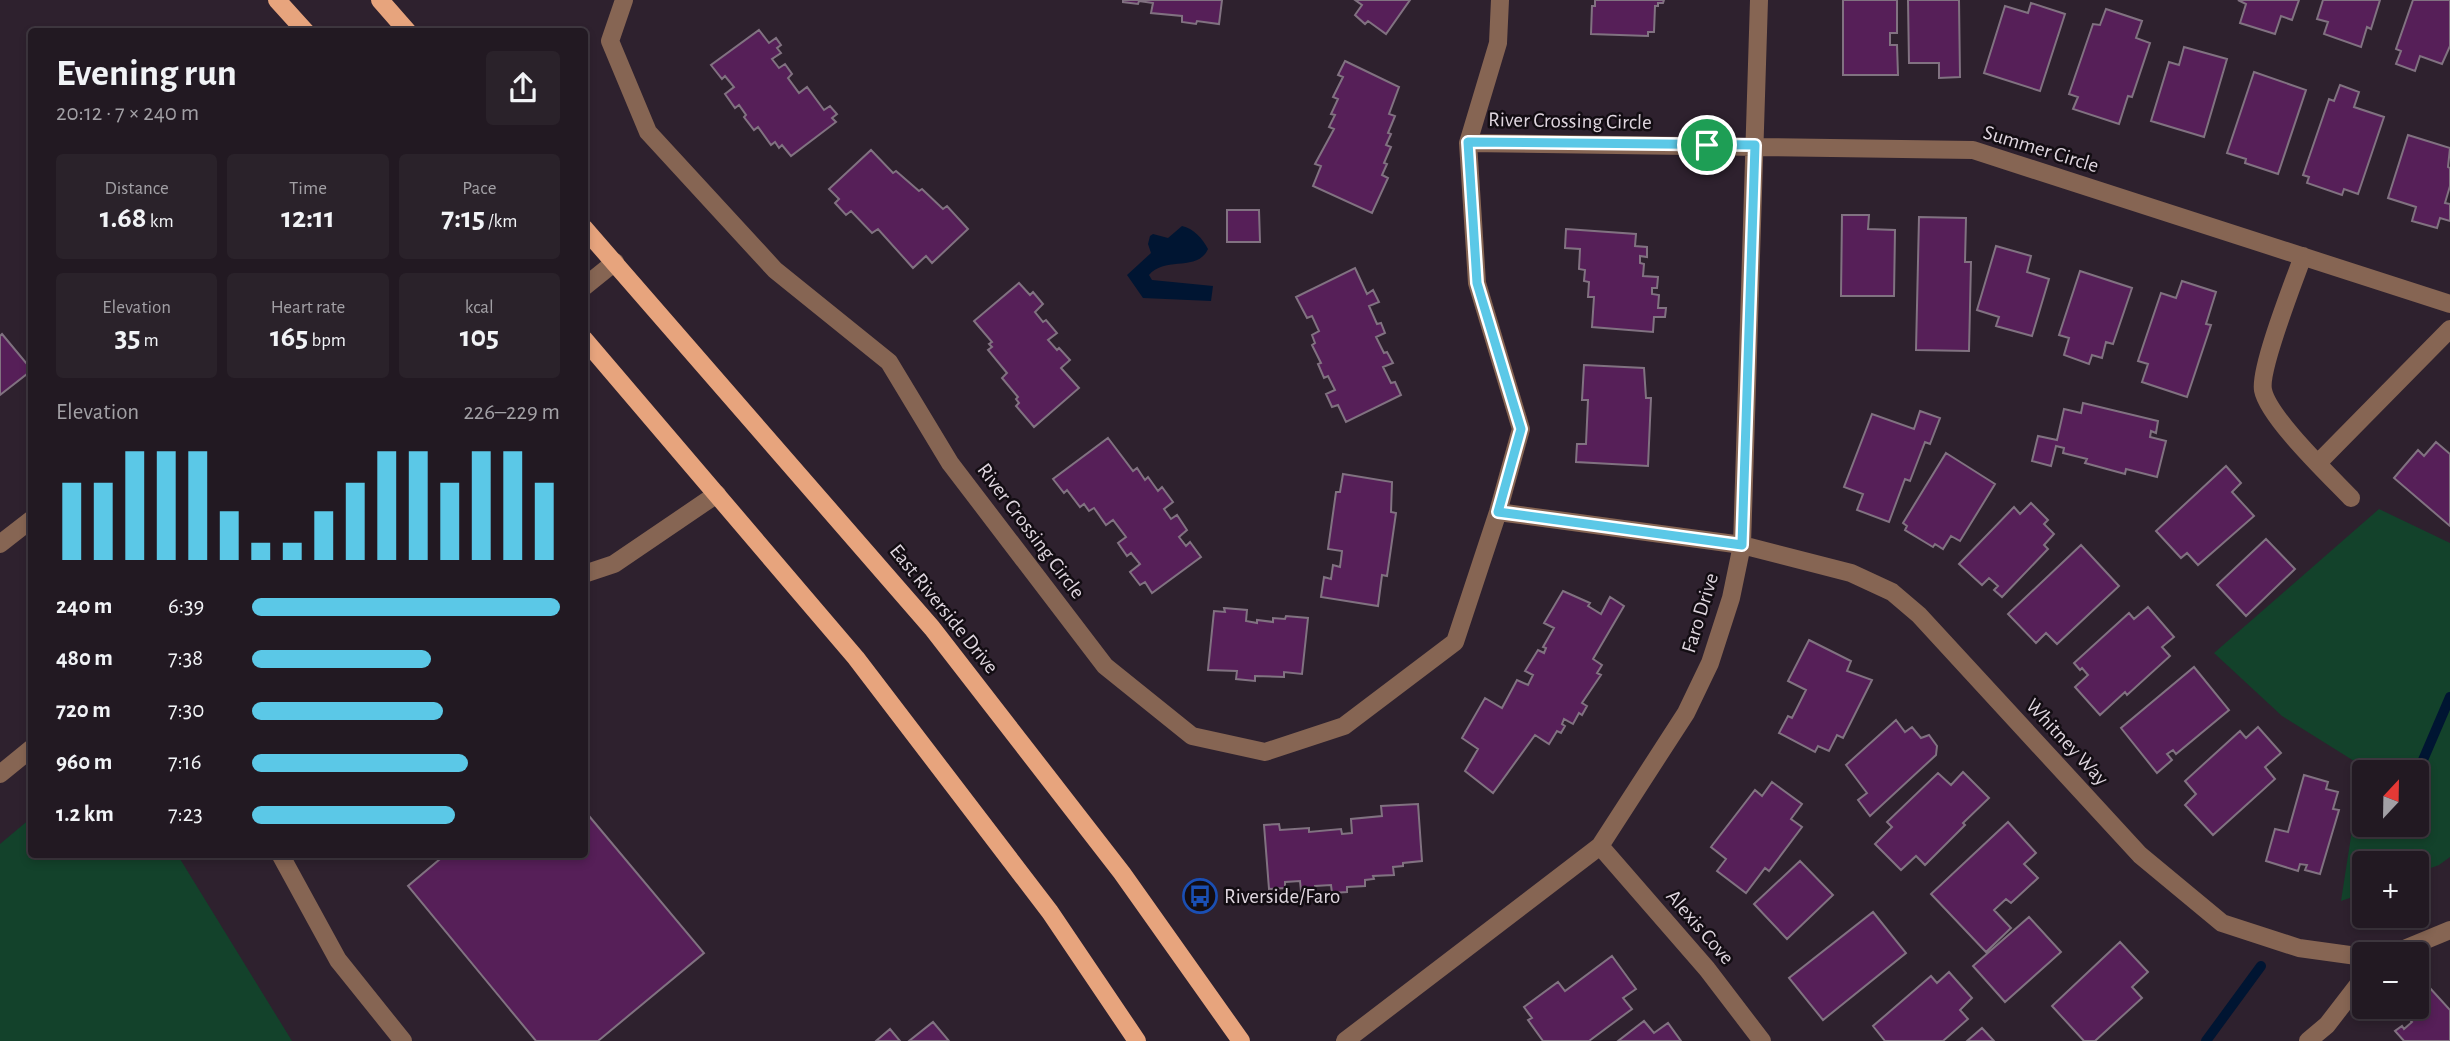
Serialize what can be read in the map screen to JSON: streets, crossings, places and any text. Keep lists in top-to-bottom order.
{
  "streets": {
    "main road": ["East Riverside Drive"],
    "street": [
      "River Crossing Circle",
      "Summer Circle",
      "Faro Drive",
      "Whitney Way",
      "Alexis Cove"
    ]
  },
  "crossings": [
    ["River Crossing Circle", "Summer Circle"],
    ["River Crossing Circle", "Faro Drive"],
    ["Summer Circle", "Faro Drive"],
    ["Faro Drive", "Whitney Way"],
    ["Faro Drive", "Alexis Cove"]
  ],
  "places": {
    "bus stop": ["Riverside/Faro"]
  },
  "north": "top",
  "page": {
    "heading": ["Evening run", "20:12 · 7 × 240 m"],
    "stats": [
      ["Distance", "1.68 km"],
      ["Time", "12:11"],
      ["Pace", "7:15 /km"],
      ["Elevation", "35 m"],
      ["Heart rate", "165 bpm"],
      ["kcal", "105"]
    ],
    "chart": ["Elevation", "226–229 m"],
    "list": [
      {
        "name": "240 m",
        "note": "6:39"
      },
      {
        "name": "480 m",
        "note": "7:38"
      },
      {
        "name": "720 m",
        "note": "7:30"
      },
      {
        "name": "960 m",
        "note": "7:16"
      },
      {
        "name": "1.2 km",
        "note": "7:23"
      }
    ],
    "map_buttons": ["+", "−"]
  }
}
